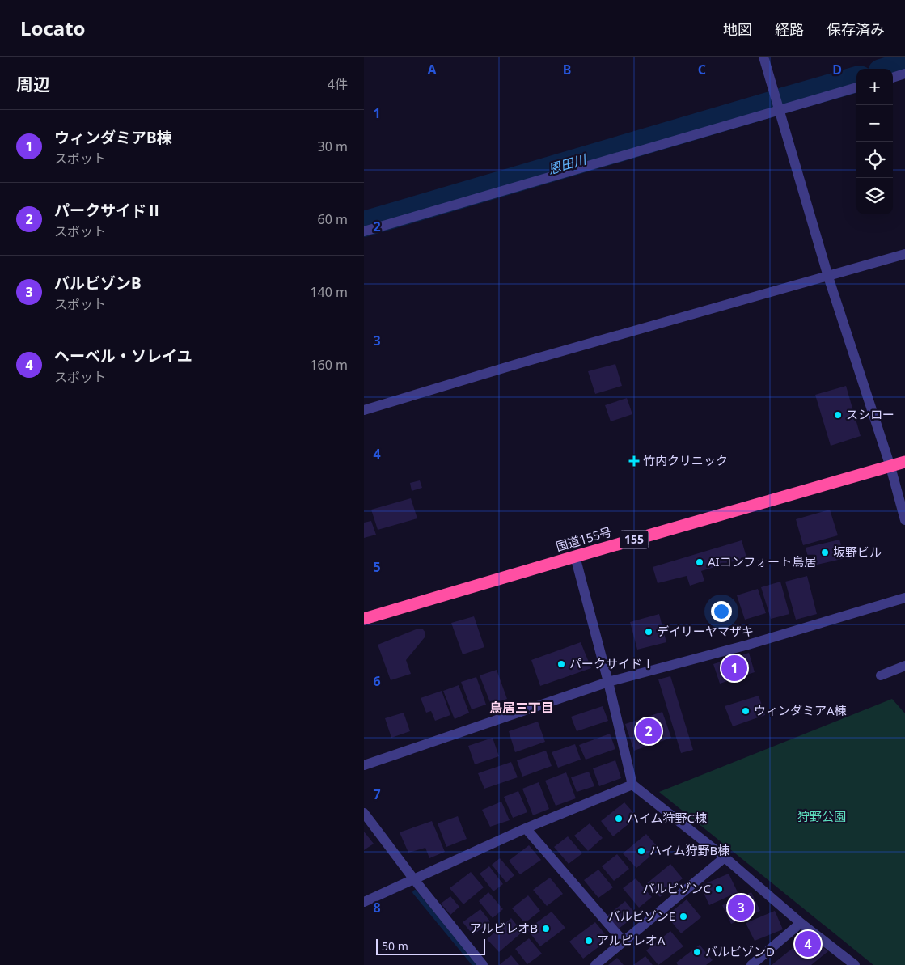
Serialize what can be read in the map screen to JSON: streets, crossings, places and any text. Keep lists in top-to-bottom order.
{
  "streets": {
    "highway": ["国道155号", "155"]
  },
  "districts": ["鳥居三丁目"],
  "water": ["恩田川"],
  "parks": ["狩野公園"],
  "places": {
    "other": [
      "スシロー",
      "坂野ビル",
      "AIコンフォート鳥居",
      "デイリーヤマザキ",
      "パークサイドⅠ",
      "ウィンダミアA棟",
      "ハイム狩野C棟",
      "ハイム狩野B棟",
      "バルビゾンC",
      "バルビゾンE",
      "アルビレオB",
      "アルビレオA",
      "バルビゾンD"
    ],
    "health": ["竹内クリニック"]
  },
  "scale_bar": "50 m",
  "page": {
    "header": "Locato",
    "nav": ["地図", "経路", "保存済み"],
    "heading": ["周辺", "4件"],
    "map_buttons": ["+", "−"],
    "list": [
      {
        "mark": "1",
        "name": "ウィンダミアB棟",
        "note": "スポット",
        "value": "30 m"
      },
      {
        "mark": "2",
        "name": "パークサイドⅡ",
        "note": "スポット",
        "value": "60 m"
      },
      {
        "mark": "3",
        "name": "バルビゾンB",
        "note": "スポット",
        "value": "140 m"
      },
      {
        "mark": "4",
        "name": "ヘーベル・ソレイユ",
        "note": "スポット",
        "value": "160 m"
      }
    ],
    "pins": [
      "1",
      "2",
      "3",
      "4"
    ],
    "scale": "50 m"
  },
  "grid": {
    "columns": [
      "A",
      "B",
      "C",
      "D"
    ],
    "rows": [
      "1",
      "2",
      "3",
      "4",
      "5",
      "6",
      "7",
      "8"
    ]
  }
}
